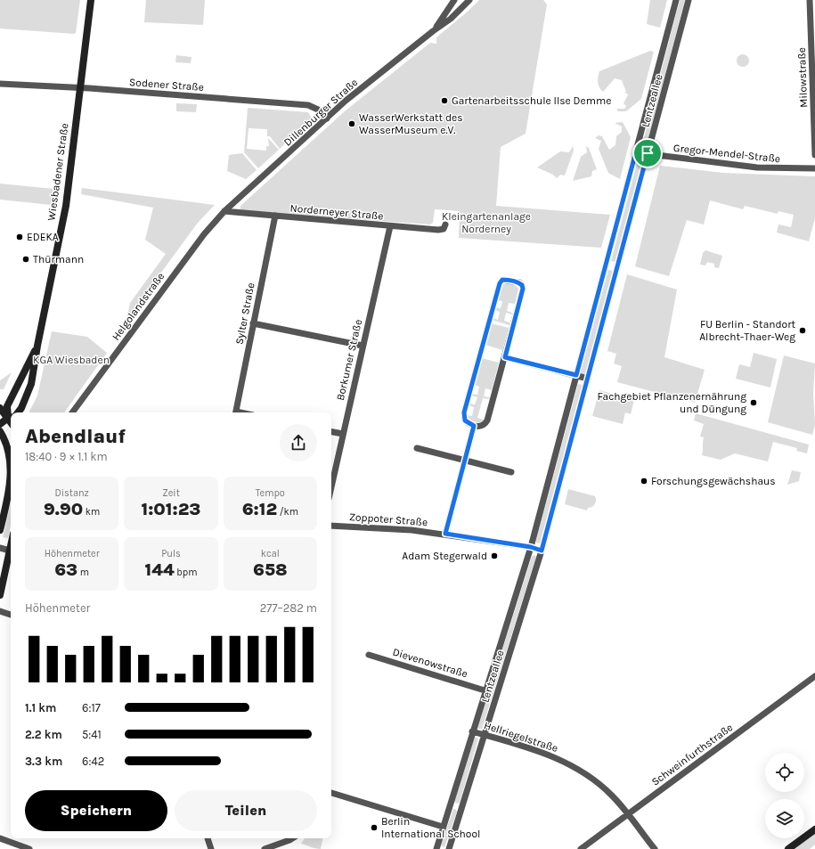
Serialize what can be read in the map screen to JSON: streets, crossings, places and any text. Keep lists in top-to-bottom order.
{
  "streets": {
    "street": [
      "Milowstraße",
      "Sodener Straße",
      "Lentzeallee",
      "Dillenburger Straße",
      "Gregor-Mendel-Straße",
      "Wiesbadener Straße",
      "Norderneyer Straße",
      "Helgolandstraße",
      "Sylter Straße",
      "Borkumer Straße",
      "Zoppoter Straße",
      "Dievenowstraße",
      "Hellriegelstraße",
      "Schweinfurthstraße"
    ]
  },
  "crossings": [
    ["Sodener Straße", "Dillenburger Straße"],
    ["Sodener Straße", "Wiesbadener Straße"],
    ["Lentzeallee", "Gregor-Mendel-Straße"],
    ["Lentzeallee", "Zoppoter Straße"],
    ["Lentzeallee", "Dievenowstraße"],
    ["Lentzeallee", "Hellriegelstraße"],
    ["Dillenburger Straße", "Norderneyer Straße"],
    ["Dillenburger Straße", "Helgolandstraße"],
    ["Norderneyer Straße", "Helgolandstraße"],
    ["Norderneyer Straße", "Sylter Straße"],
    ["Norderneyer Straße", "Borkumer Straße"],
    ["Hellriegelstraße", "Schweinfurthstraße"]
  ],
  "parks": ["Kleingartenanlage Norderney", "KGA Wiesbaden"],
  "places": [
    "Gartenarbeitsschule Ilse Demme",
    "WasserWerkstatt des WasserMuseum e.V.",
    "EDEKA",
    "Thürmann",
    "FU Berlin - Standort Albrecht-Thaer-Weg",
    "Fachgebiet Pflanzenernährung und Düngung",
    "Forschungsgewächshaus",
    "Adam Stegerwald",
    "Berlin International School"
  ],
  "page": {
    "heading": ["Abendlauf", "18:40 · 9 × 1.1 km"],
    "stats": [
      ["Distanz", "9.90 km"],
      ["Zeit", "1:01:23"],
      ["Tempo", "6:12 /km"],
      ["Höhenmeter", "63 m"],
      ["Puls", "144 bpm"],
      ["kcal", "658"]
    ],
    "chart": ["Höhenmeter", "277–282 m"],
    "list": [
      {
        "name": "1.1 km",
        "note": "6:17"
      },
      {
        "name": "2.2 km",
        "note": "5:41"
      },
      {
        "name": "3.3 km",
        "note": "6:42"
      }
    ],
    "buttons": ["Speichern", "Teilen"]
  }
}
